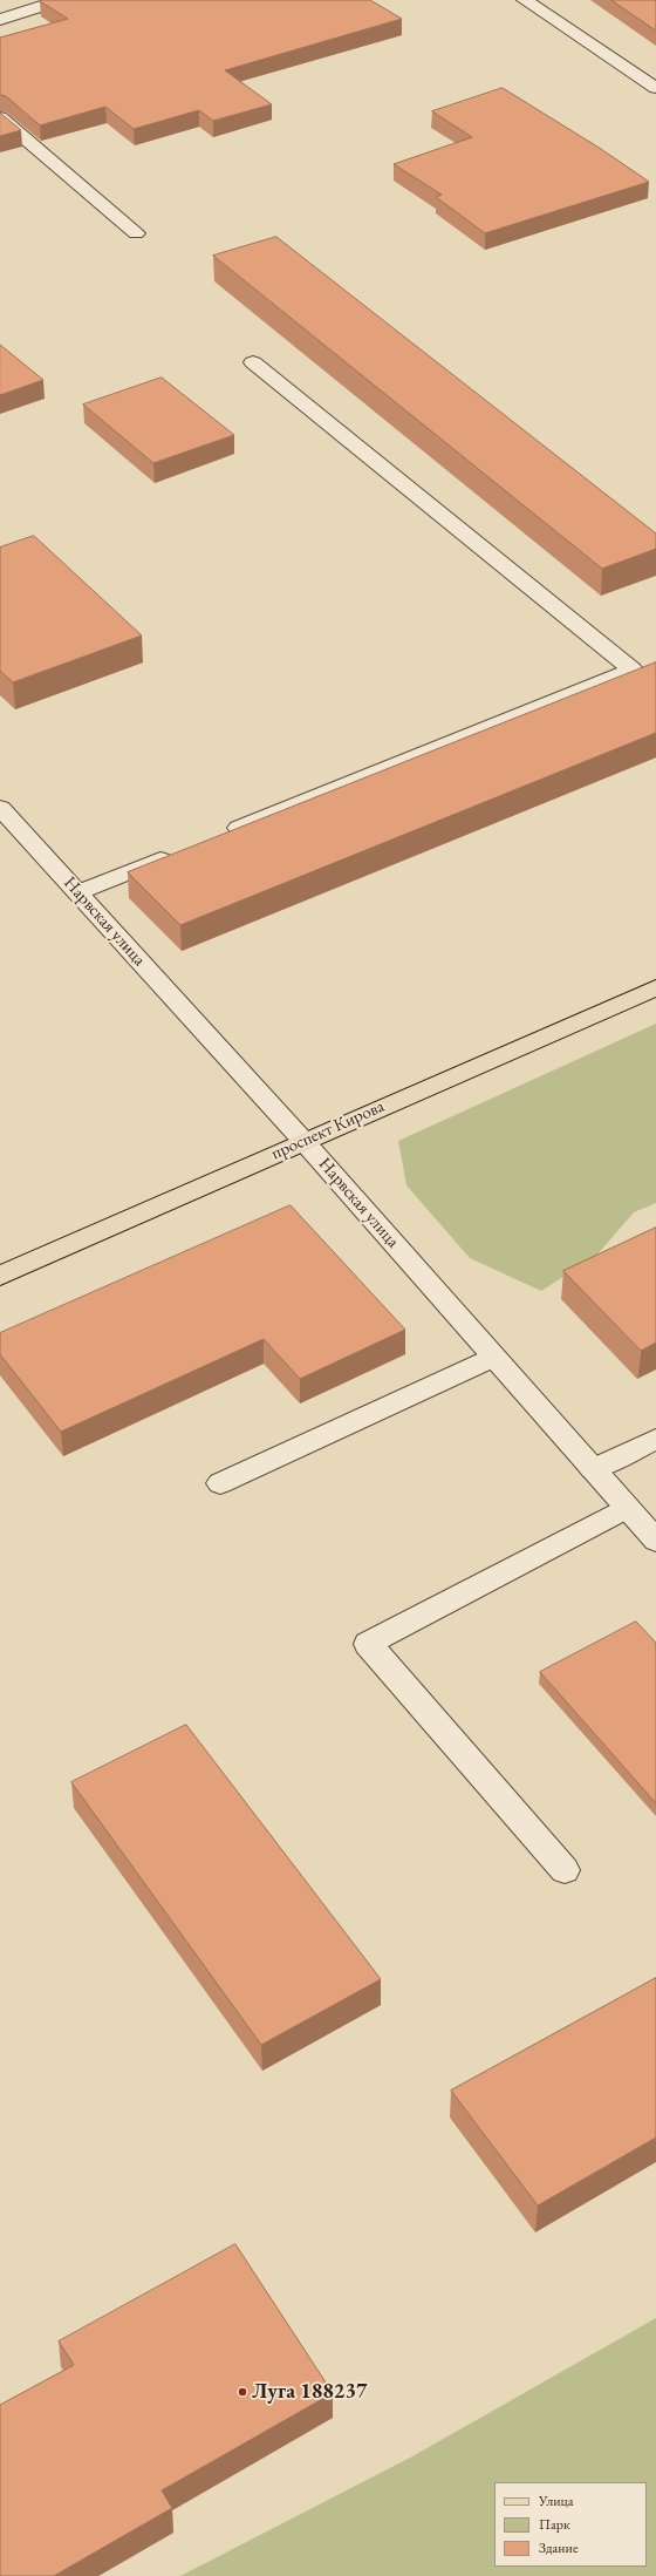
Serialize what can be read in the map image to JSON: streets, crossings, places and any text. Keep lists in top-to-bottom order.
{
  "streets": {
    "main road": ["проспект Кирова"],
    "street": ["Нарвская улица"]
  },
  "crossings": [
    ["Нарвская улица", "проспект Кирова"]
  ],
  "places": ["Луга 188237"],
  "legend": ["Улица", "Парк", "Здание"]
}
